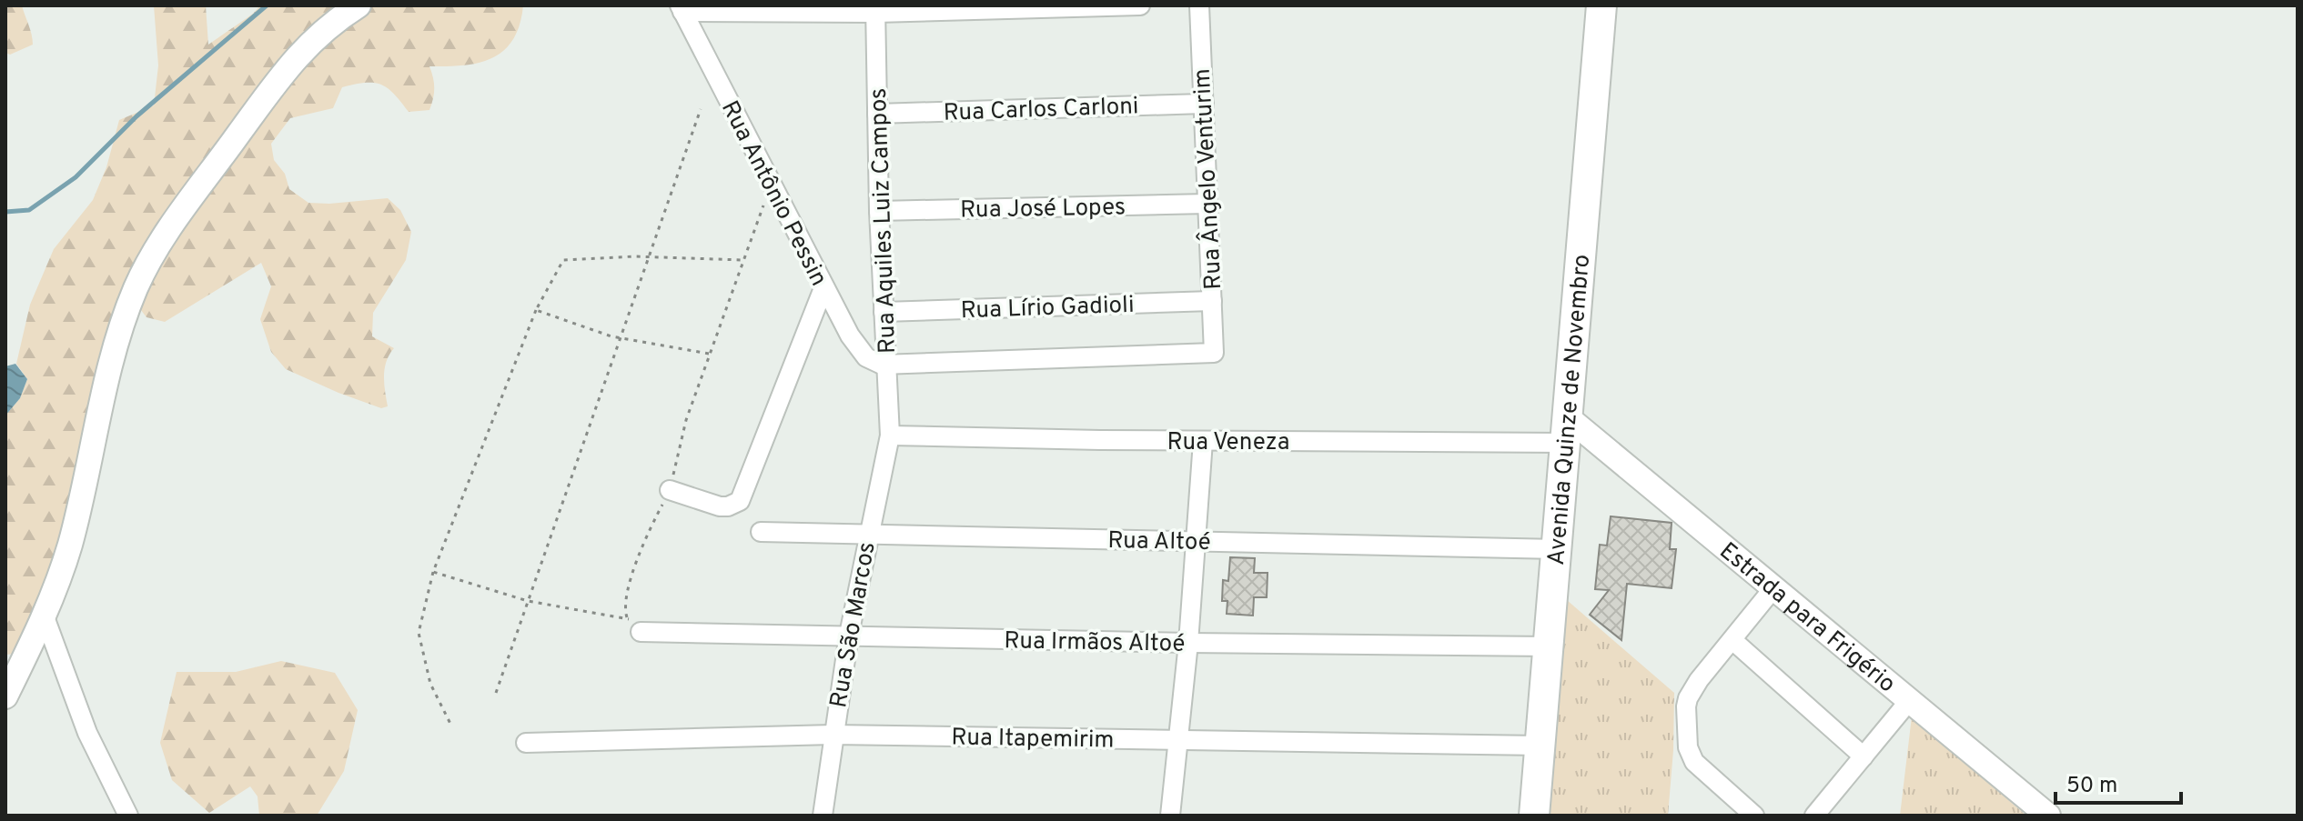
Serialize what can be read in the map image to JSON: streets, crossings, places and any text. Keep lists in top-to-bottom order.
{
  "streets": {
    "main road": ["Avenida Quinze de Novembro"],
    "street": [
      "Rua Carlos Carloni",
      "Rua Ângelo Venturim",
      "Rua Antônio Pessin",
      "Rua José Lopes",
      "Rua Aquiles Luiz Campos",
      "Rua Lírio Gadioli",
      "Rua Veneza",
      "Rua Altoé",
      "Estrada para Frigério",
      "Rua São Marcos",
      "Rua Irmãos Altoé",
      "Rua Itapemirim"
    ]
  },
  "crossings": [
    ["Rua Carlos Carloni", "Rua Ângelo Venturim"],
    ["Rua Carlos Carloni", "Rua Aquiles Luiz Campos"],
    ["Rua Ângelo Venturim", "Rua Antônio Pessin"],
    ["Rua Ângelo Venturim", "Rua José Lopes"],
    ["Rua Ângelo Venturim", "Rua Aquiles Luiz Campos"],
    ["Rua Ângelo Venturim", "Rua Lírio Gadioli"],
    ["Rua Antônio Pessin", "Rua Aquiles Luiz Campos"],
    ["Rua José Lopes", "Rua Aquiles Luiz Campos"],
    ["Rua Aquiles Luiz Campos", "Rua Lírio Gadioli"],
    ["Rua Aquiles Luiz Campos", "Rua Veneza"],
    ["Rua Aquiles Luiz Campos", "Rua São Marcos"],
    ["Avenida Quinze de Novembro", "Rua Veneza"],
    ["Avenida Quinze de Novembro", "Rua Altoé"],
    ["Avenida Quinze de Novembro", "Estrada para Frigério"],
    ["Avenida Quinze de Novembro", "Rua Irmãos Altoé"],
    ["Avenida Quinze de Novembro", "Rua Itapemirim"],
    ["Rua Veneza", "Estrada para Frigério"],
    ["Rua Veneza", "Rua São Marcos"],
    ["Rua Altoé", "Rua São Marcos"],
    ["Rua São Marcos", "Rua Irmãos Altoé"],
    ["Rua São Marcos", "Rua Itapemirim"]
  ],
  "scale_bar": "50 m"
}
